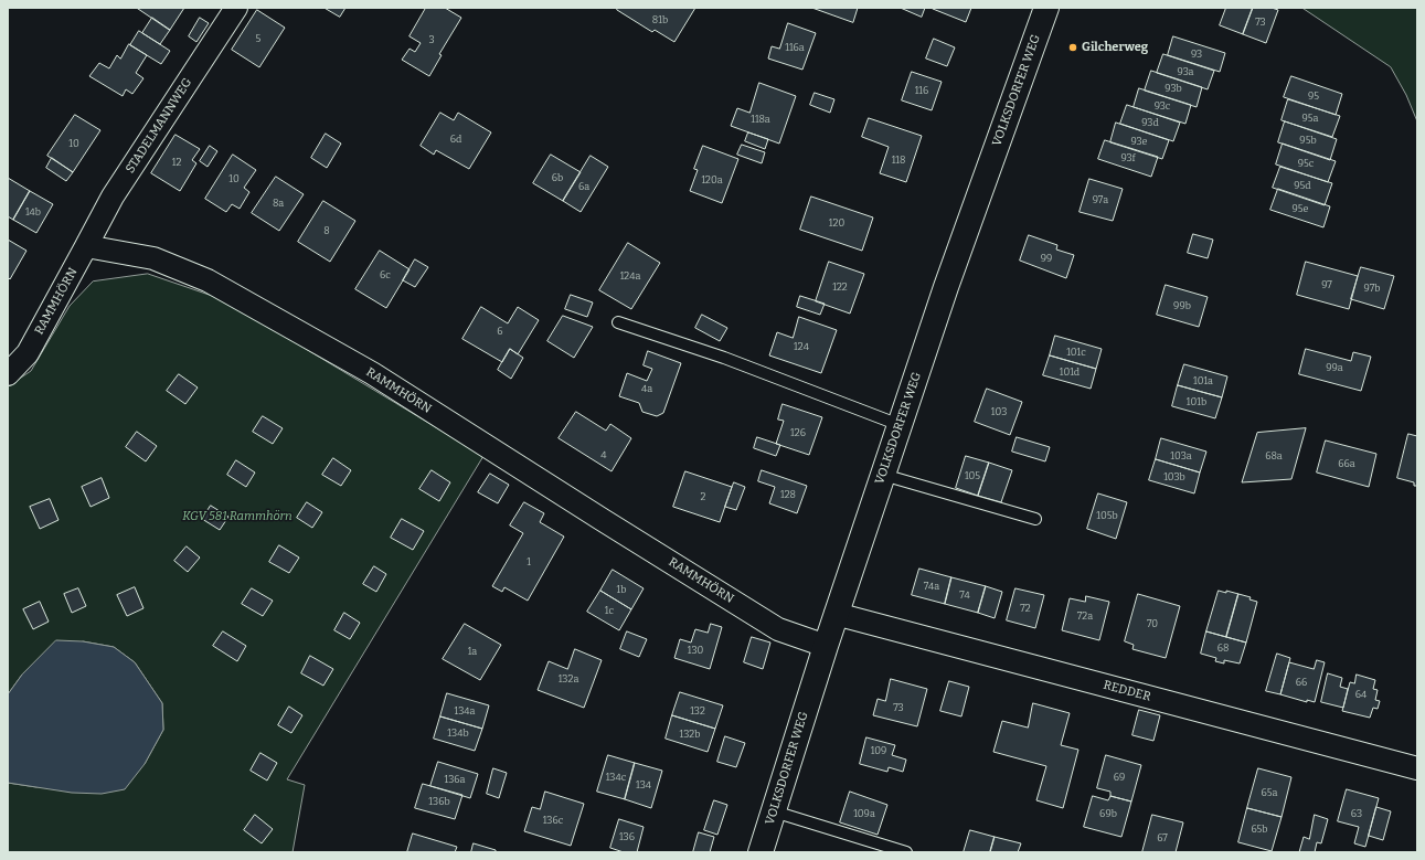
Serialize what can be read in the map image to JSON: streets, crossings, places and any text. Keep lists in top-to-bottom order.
{
  "streets": {
    "street": [
      "VOLKSDORFER WEG",
      "STADELMANNWEG",
      "RAMMHÖRN",
      "REDDER"
    ]
  },
  "crossings": [
    ["VOLKSDORFER WEG", "RAMMHÖRN"],
    ["VOLKSDORFER WEG", "REDDER"],
    ["STADELMANNWEG", "RAMMHÖRN"]
  ],
  "parks": ["KGV 581 Rammhörn"],
  "places": ["Gilcherweg"],
  "house_numbers": [
    "81b",
    "73",
    "5",
    "3",
    "116a",
    "93",
    "93a",
    "93b",
    "116",
    "95",
    "93c",
    "95a",
    "118a",
    "93d",
    "6d",
    "95b",
    "93e",
    "10",
    "93f",
    "118",
    "12",
    "95c",
    "6b",
    "10",
    "120a",
    "95d",
    "6a",
    "97a",
    "8a",
    "95e",
    "14b",
    "120",
    "8",
    "99",
    "6c",
    "124a",
    "97",
    "122",
    "97b",
    "99b",
    "6",
    "124",
    "101c",
    "99a",
    "101d",
    "101a",
    "4a",
    "101b",
    "103",
    "126",
    "4",
    "103a",
    "68a",
    "66a",
    "105",
    "103b",
    "128",
    "2",
    "105b",
    "1",
    "74a",
    "1b",
    "74",
    "72",
    "1c",
    "72a",
    "70",
    "68",
    "130",
    "1a",
    "132a",
    "66",
    "64",
    "73",
    "134a",
    "132",
    "134b",
    "132b",
    "109",
    "134c",
    "69",
    "136a",
    "134",
    "65a",
    "136b",
    "109a",
    "69b",
    "63",
    "136c",
    "65b",
    "136",
    "67"
  ]
}
